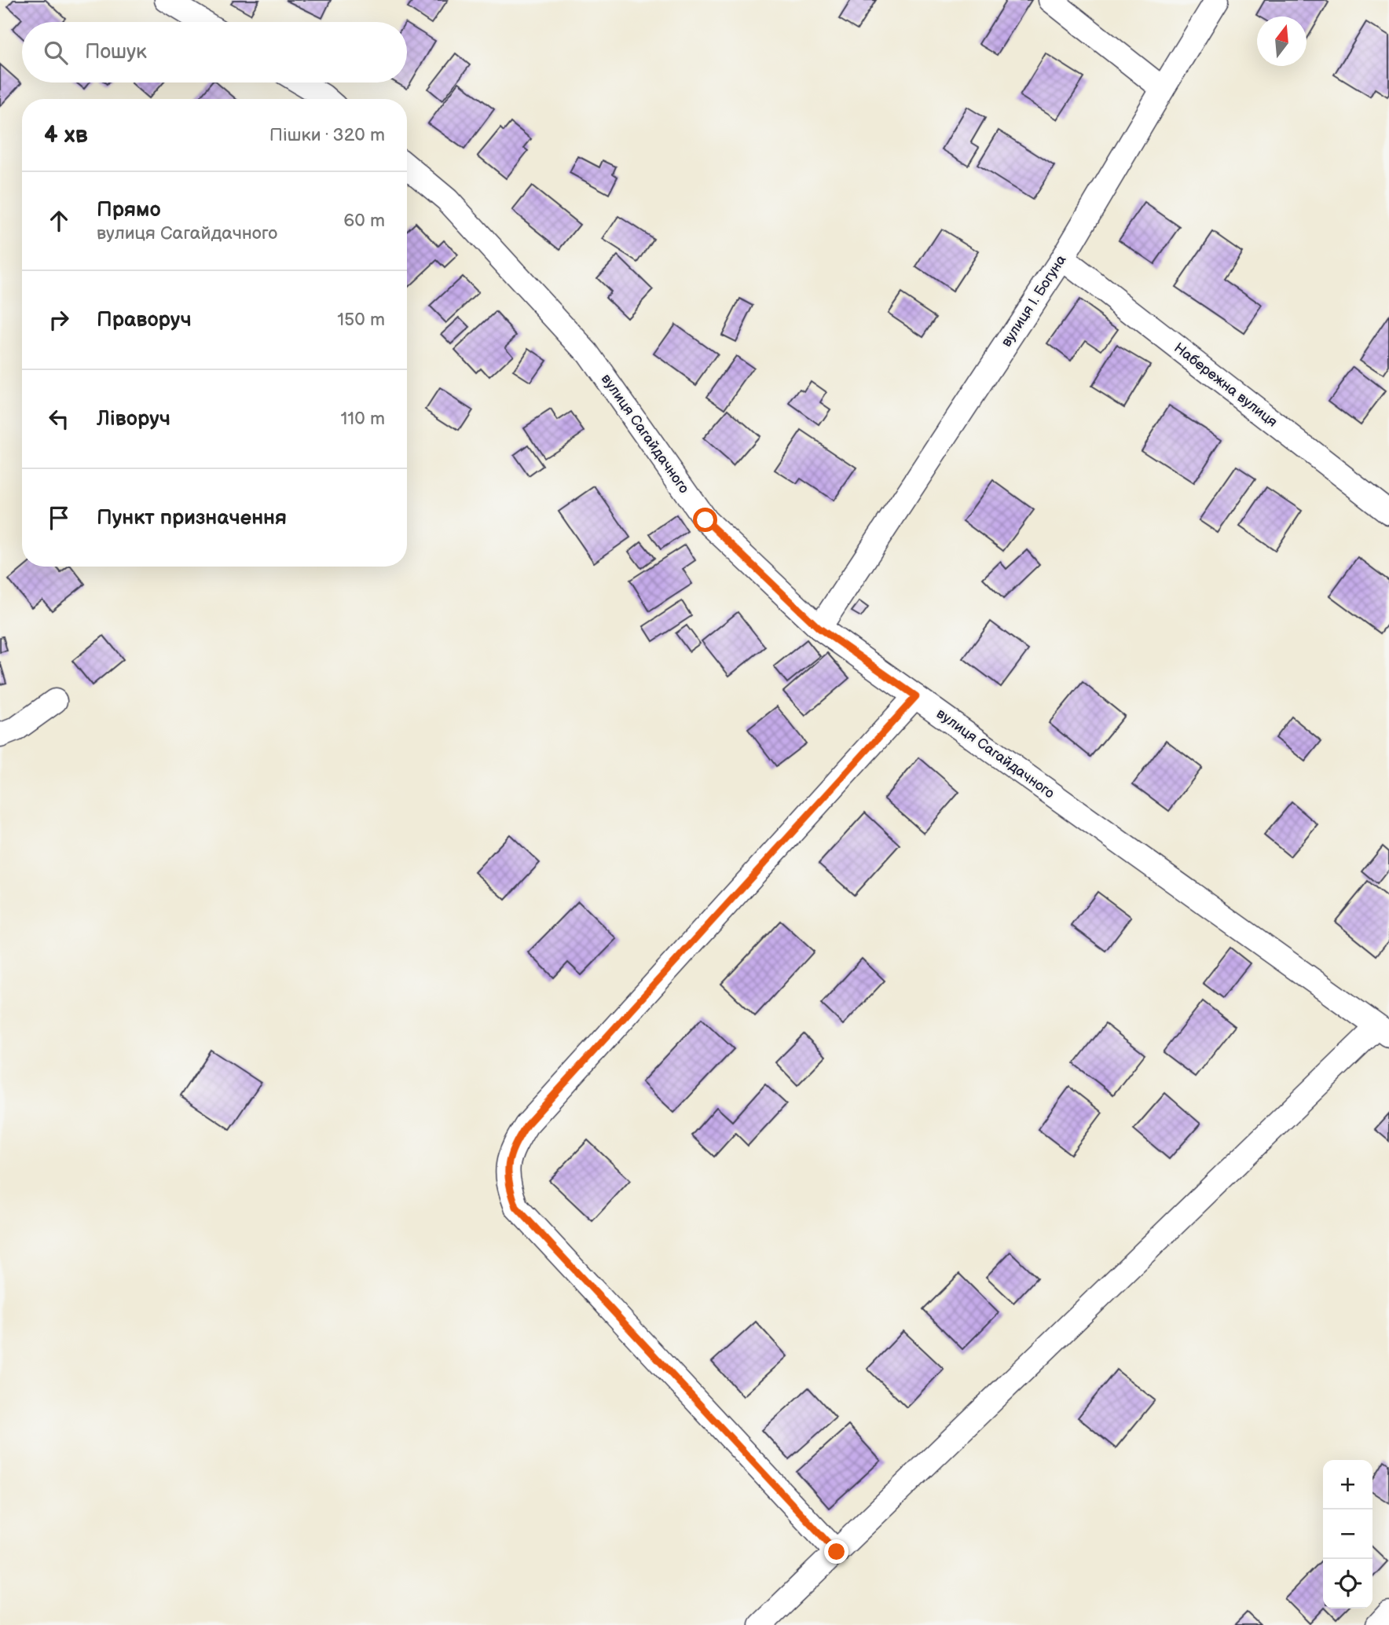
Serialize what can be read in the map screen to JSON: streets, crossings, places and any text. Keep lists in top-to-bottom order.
{
  "streets": {
    "street": ["вулиця І. Богуна", "Набережна вулиця", "вулиця Сагайдачного"]
  },
  "crossings": [
    ["вулиця І. Богуна", "Набережна вулиця"],
    ["вулиця І. Богуна", "вулиця Сагайдачного"]
  ],
  "north": "top",
  "page": {
    "search": "Пошук",
    "heading": ["4 хв", "Пішки · 320 m"],
    "list": [
      ["Прямо", "вулиця Сагайдачного", "60 m"],
      ["Праворуч", "150 m"],
      ["Ліворуч", "110 m"],
      "Пункт призначення"
    ],
    "map_buttons": ["+", "−"]
  }
}
